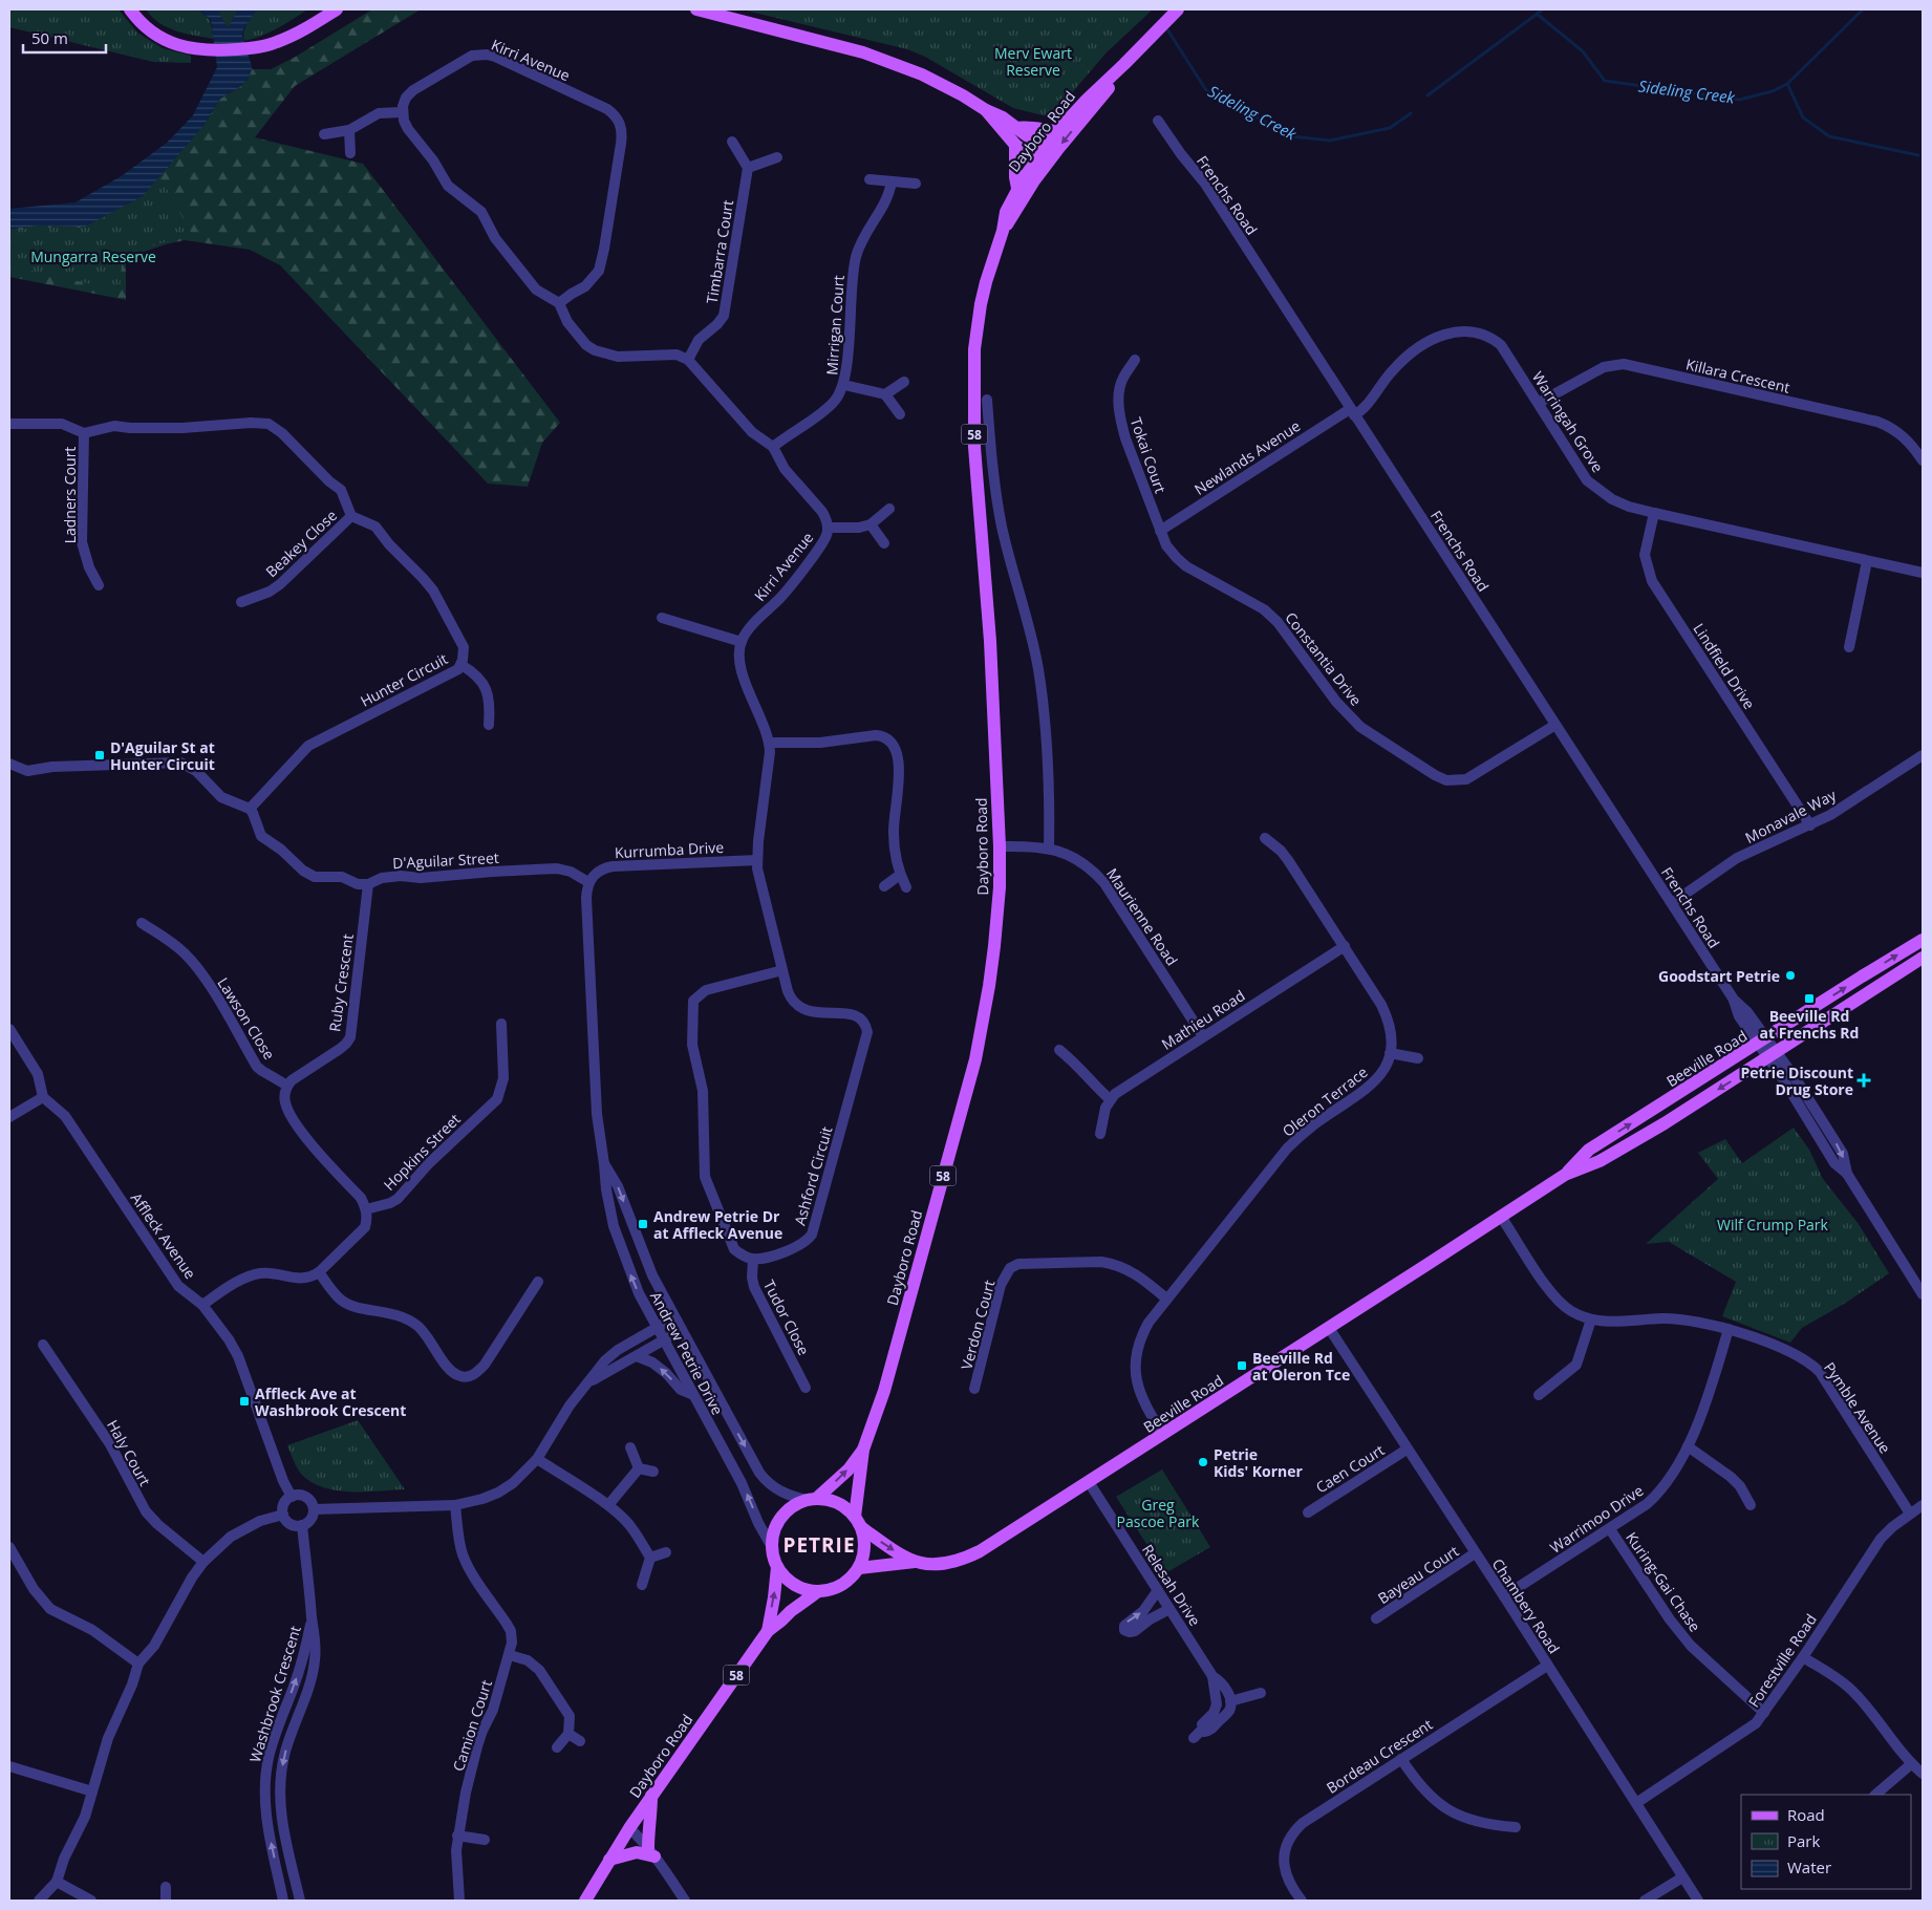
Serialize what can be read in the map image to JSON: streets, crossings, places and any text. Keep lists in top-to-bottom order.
{
  "streets": {
    "main road": ["Dayboro Road", "58", "Beeville Road"],
    "street": [
      "Kirri Avenue",
      "Frenchs Road",
      "Timbarra Court",
      "Mirrigan Court",
      "Killara Crescent",
      "Warringah Grove",
      "Tokai Court",
      "Newlands Avenue",
      "Ladners Court",
      "Beakey Close",
      "Constantia Drive",
      "Lindfield Drive",
      "Hunter Circuit",
      "Monavale Way",
      "Kurrumba Drive",
      "D'Aguilar Street",
      "Maurienne Road",
      "Ruby Crescent",
      "Lawson Close",
      "Mathieu Road",
      "Oleron Terrace",
      "Hopkins Street",
      "Ashford Circuit",
      "Affleck Avenue",
      "Tudor Close",
      "Verdon Court",
      "Andrew Petrie Drive",
      "Pymble Avenue",
      "Haly Court",
      "Caen Court",
      "Warrimoo Drive",
      "Bayeau Court",
      "Kuring-Gai Chase",
      "Relesah Drive",
      "Chambery Road",
      "Forestville Road",
      "Washbrook Crescent",
      "Camion Court",
      "Bordeau Crescent"
    ]
  },
  "crossings": [
    ["Kirri Avenue", "Timbarra Court"],
    ["Kirri Avenue", "Mirrigan Court"],
    ["Dayboro Road", "58"],
    ["Dayboro Road", "Maurienne Road"],
    ["Dayboro Road", "Beeville Road"],
    ["Dayboro Road", "Andrew Petrie Drive"],
    ["Frenchs Road", "Warringah Grove"],
    ["Frenchs Road", "Newlands Avenue"],
    ["Frenchs Road", "Constantia Drive"],
    ["Frenchs Road", "Monavale Way"],
    ["Frenchs Road", "Beeville Road"],
    ["Killara Crescent", "Warringah Grove"],
    ["Warringah Grove", "Newlands Avenue"],
    ["Warringah Grove", "Lindfield Drive"],
    ["58", "Beeville Road"],
    ["58", "Andrew Petrie Drive"],
    ["Tokai Court", "Newlands Avenue"],
    ["Tokai Court", "Constantia Drive"],
    ["Newlands Avenue", "Constantia Drive"],
    ["Beakey Close", "Hunter Circuit"],
    ["Lindfield Drive", "Monavale Way"],
    ["Kurrumba Drive", "D'Aguilar Street"],
    ["Kurrumba Drive", "Ashford Circuit"],
    ["Kurrumba Drive", "Andrew Petrie Drive"],
    ["D'Aguilar Street", "Ruby Crescent"],
    ["D'Aguilar Street", "Andrew Petrie Drive"],
    ["Maurienne Road", "Mathieu Road"],
    ["Ruby Crescent", "Lawson Close"],
    ["Mathieu Road", "Oleron Terrace"],
    ["Beeville Road", "Oleron Terrace"],
    ["Beeville Road", "Andrew Petrie Drive"],
    ["Beeville Road", "Pymble Avenue"],
    ["Beeville Road", "Relesah Drive"],
    ["Beeville Road", "Chambery Road"],
    ["Oleron Terrace", "Verdon Court"],
    ["Ashford Circuit", "Tudor Close"],
    ["Affleck Avenue", "Washbrook Crescent"],
    ["Pymble Avenue", "Warrimoo Drive"],
    ["Pymble Avenue", "Forestville Road"],
    ["Caen Court", "Chambery Road"],
    ["Warrimoo Drive", "Kuring-Gai Chase"],
    ["Warrimoo Drive", "Chambery Road"],
    ["Bayeau Court", "Chambery Road"],
    ["Kuring-Gai Chase", "Forestville Road"],
    ["Chambery Road", "Forestville Road"],
    ["Chambery Road", "Bordeau Crescent"]
  ],
  "districts": ["PETRIE"],
  "water": ["Sideling Creek"],
  "parks": [
    "Merv Ewart Reserve",
    "Mungarra Reserve",
    "Wilf Crump Park",
    "Greg Pascoe Park"
  ],
  "places": {
    "transit": [
      "D'Aguilar St at Hunter Circuit",
      "Beeville Rd at Frenchs Rd",
      "Andrew Petrie Dr at Affleck Avenue",
      "Beeville Rd at Oleron Tce",
      "Affleck Ave at Washbrook Crescent"
    ],
    "other": ["Goodstart Petrie", "Petrie Kids' Korner"],
    "health": ["Petrie Discount Drug Store"]
  },
  "legend": ["Road", "Park", "Water"],
  "scale_bar": "50 m"
}
